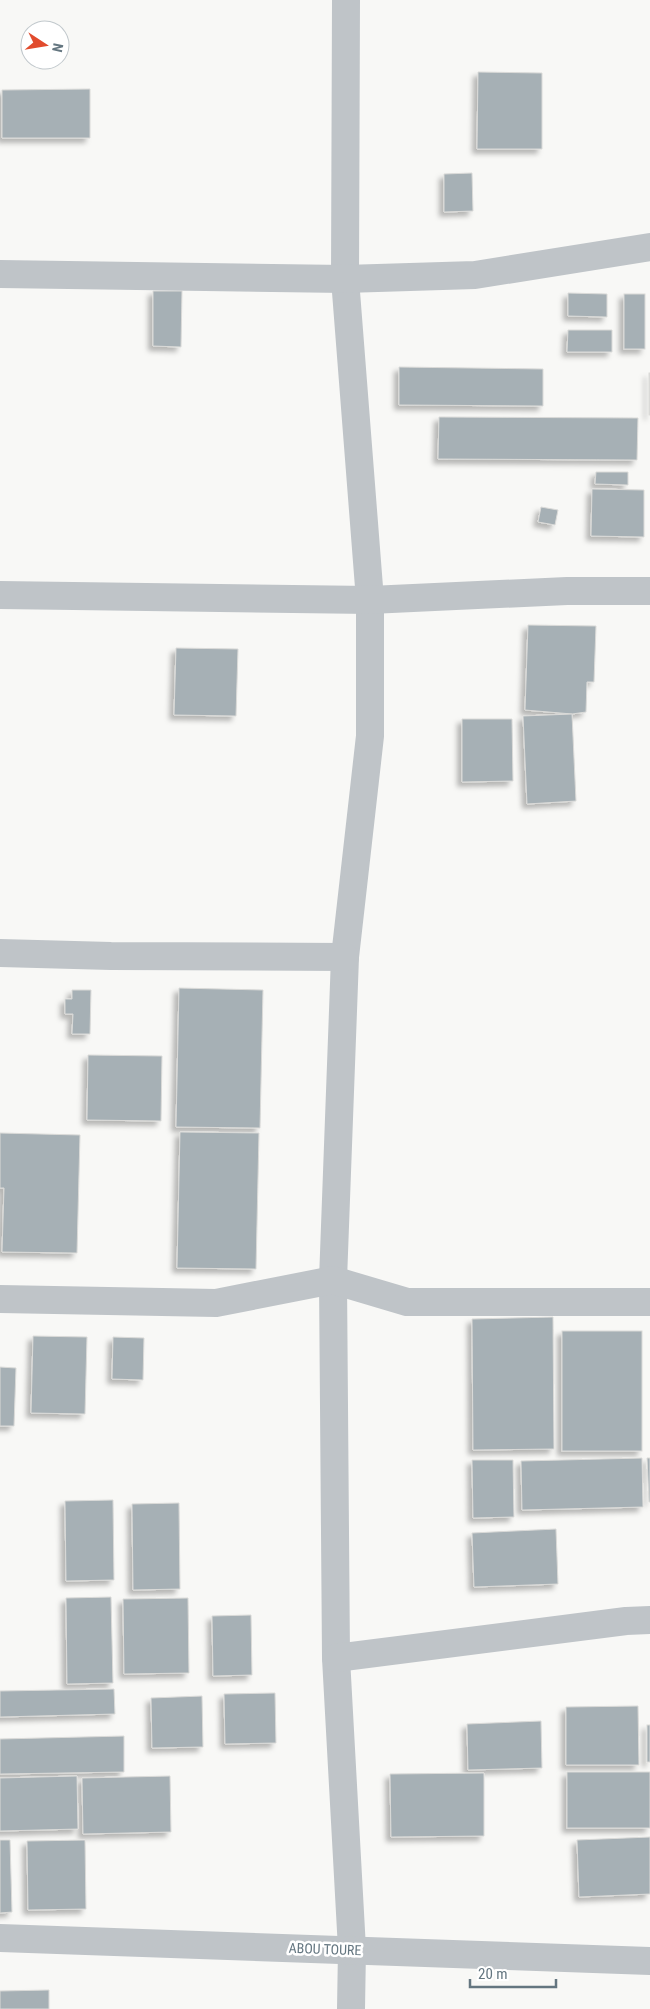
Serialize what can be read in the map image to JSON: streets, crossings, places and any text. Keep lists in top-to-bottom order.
{
  "streets": {
    "street": ["ABOU TOURE"]
  },
  "scale_bar": "20 m",
  "north": "right"
}
